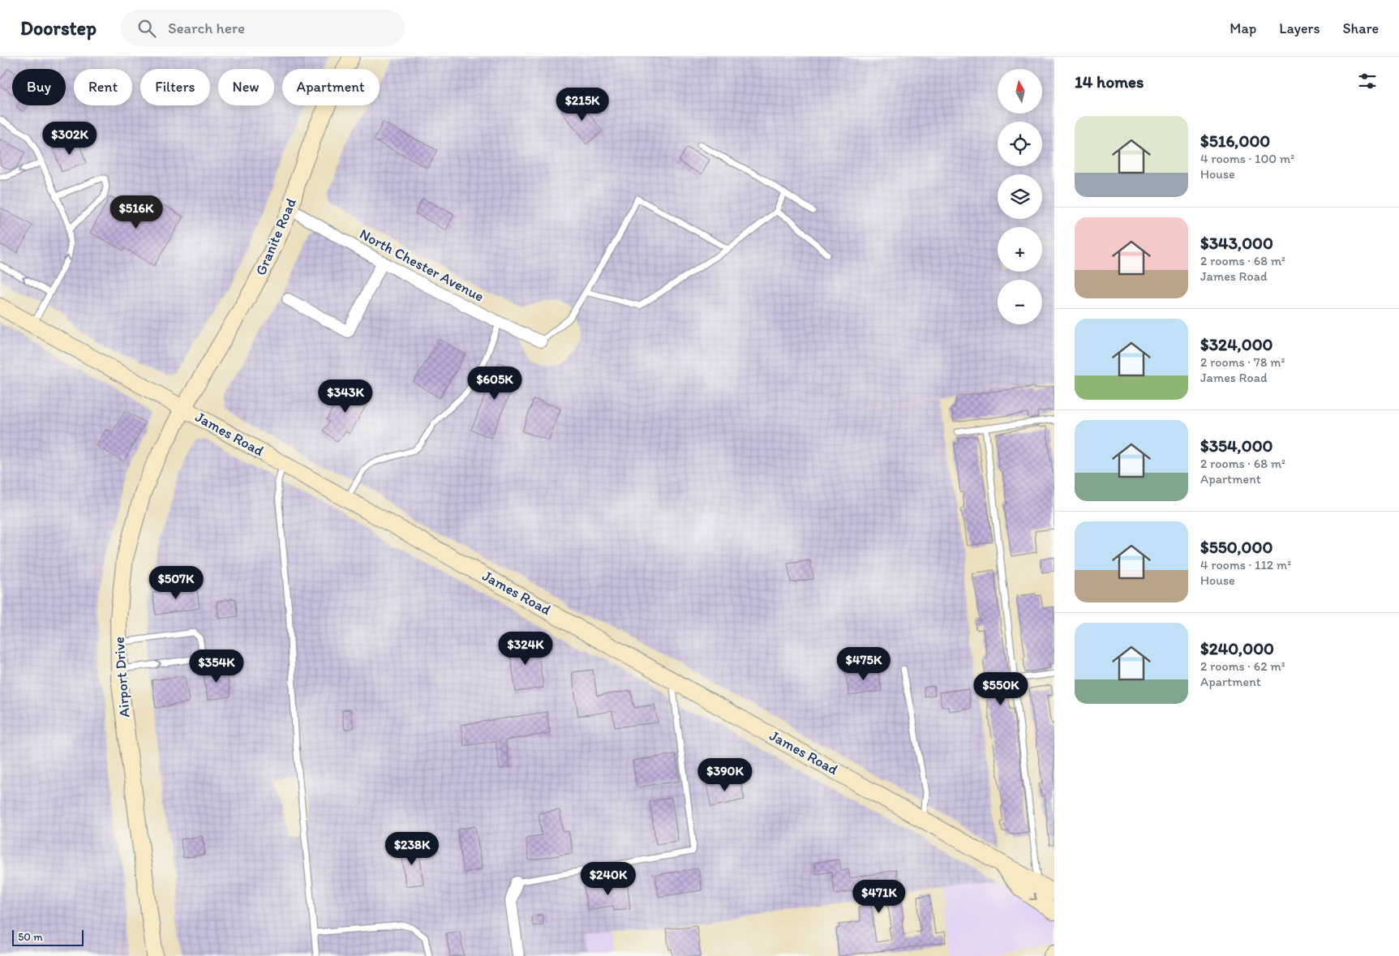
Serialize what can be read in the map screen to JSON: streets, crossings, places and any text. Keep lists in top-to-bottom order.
{
  "streets": {
    "main road": ["Granite Road", "James Road", "Airport Drive"],
    "street": ["North Chester Avenue"]
  },
  "crossings": [
    ["Granite Road", "North Chester Avenue"],
    ["Granite Road", "James Road"],
    ["Granite Road", "Airport Drive"],
    ["James Road", "Airport Drive"]
  ],
  "scale_bar": "50 m",
  "north": "top",
  "page": {
    "header": "Doorstep",
    "search": "Search here",
    "nav": ["Map", "Layers", "Share"],
    "heading": "14 homes",
    "map_buttons": ["+", "−"],
    "chip": [
      "Buy",
      "Rent",
      "Filters",
      "New",
      "Apartment"
    ],
    "price": [
      "$215K",
      "$302K",
      "$516K",
      "$605K",
      "$343K",
      "$507K",
      "$324K",
      "$475K",
      "$354K",
      "$550K",
      "$390K",
      "$238K",
      "$240K",
      "$471K"
    ],
    "list": [
      {
        "name": "$516,000",
        "note": "4 rooms · 100 m² · House"
      },
      {
        "name": "$343,000",
        "note": "2 rooms · 68 m² · James Road"
      },
      {
        "name": "$324,000",
        "note": "2 rooms · 78 m² · James Road"
      },
      {
        "name": "$354,000",
        "note": "2 rooms · 68 m² · Apartment"
      },
      {
        "name": "$550,000",
        "note": "4 rooms · 112 m² · House"
      },
      {
        "name": "$240,000",
        "note": "2 rooms · 62 m² · Apartment"
      }
    ],
    "scale": "50 m"
  }
}
